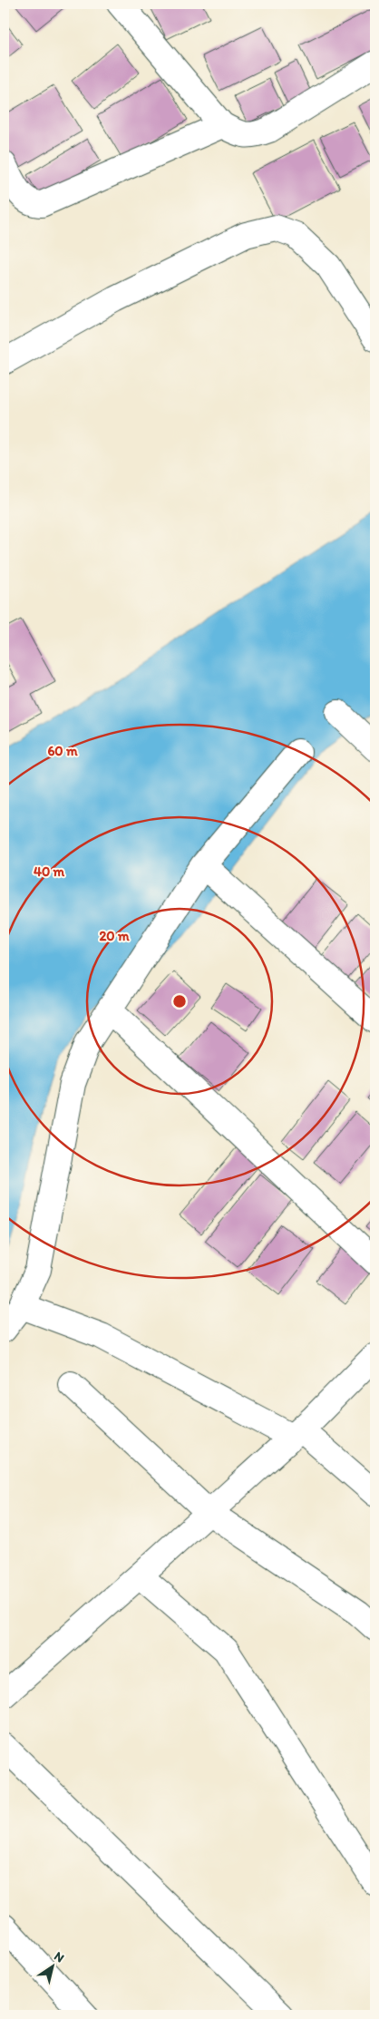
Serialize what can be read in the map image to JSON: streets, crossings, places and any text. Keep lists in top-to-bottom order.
{
  "north": "top right",
  "rings": ["60 m", "40 m", "20 m"]
}
